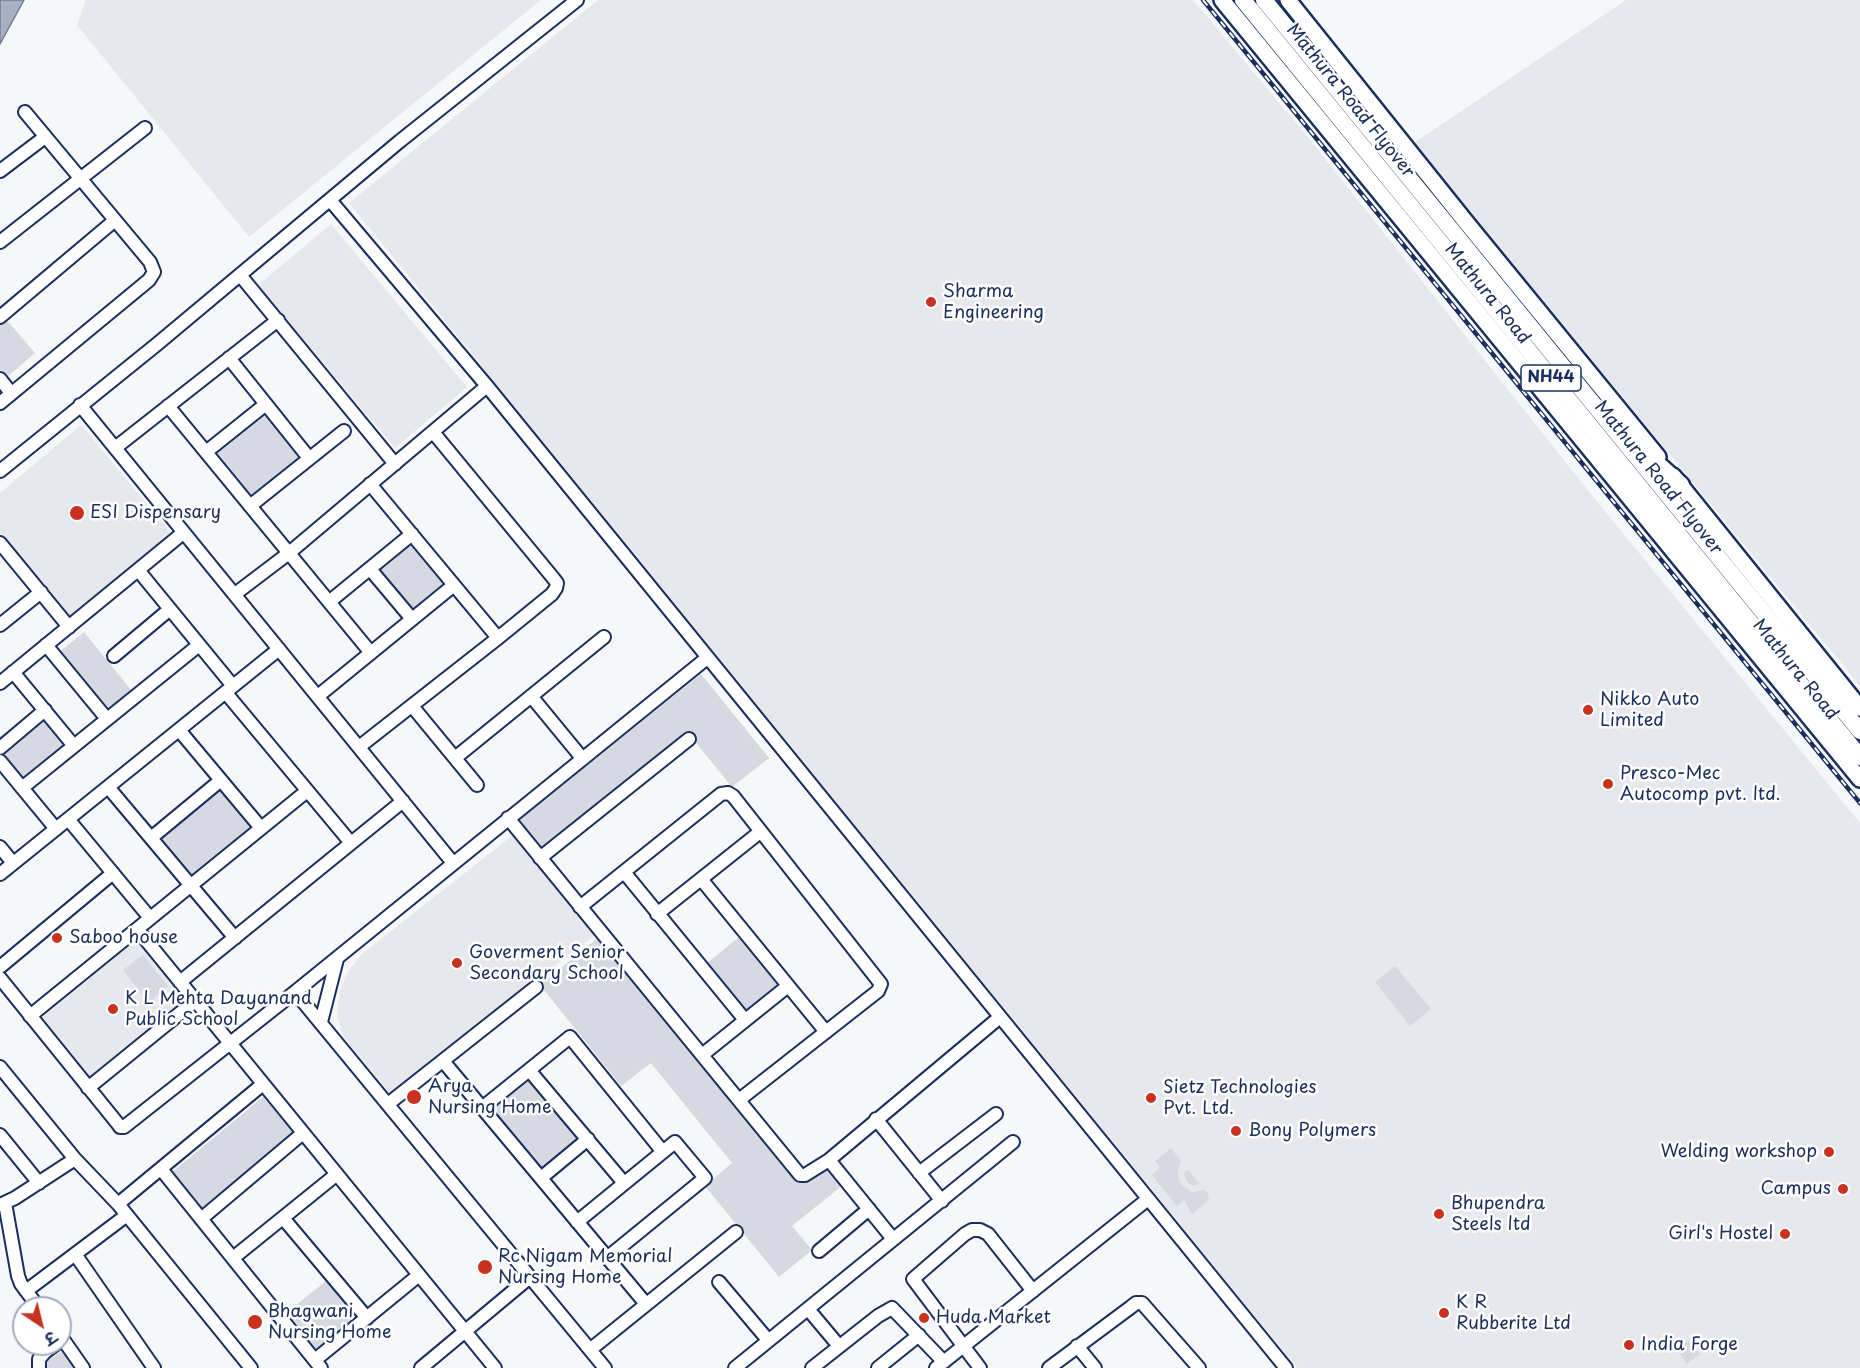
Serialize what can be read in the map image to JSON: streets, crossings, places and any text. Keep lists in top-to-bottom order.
{
  "streets": {
    "highway": ["Mathura Road Flyover", "Mathura Road", "NH44"]
  },
  "crossings": [
    ["Mathura Road Flyover", "Mathura Road"]
  ],
  "places": [
    "Sharma Engineering",
    "ESI Dispensary",
    "Nikko Auto Limited",
    "Presco-Mec Autocomp pvt. ltd.",
    "Saboo house",
    "Goverment Senior Secondary School",
    "K L Mehta Dayanand Public School",
    "Arya Nursing Home",
    "Sietz Technologies Pvt. Ltd.",
    "Bony Polymers",
    "Welding workshop",
    "Campus",
    "Bhupendra Steels ltd",
    "Girl's Hostel",
    "Rc Nigam Memorial Nursing Home",
    "K R Rubberite Ltd",
    "Huda Market",
    "Bhagwani Nursing Home",
    "India Forge"
  ],
  "north": "bottom right"
}
